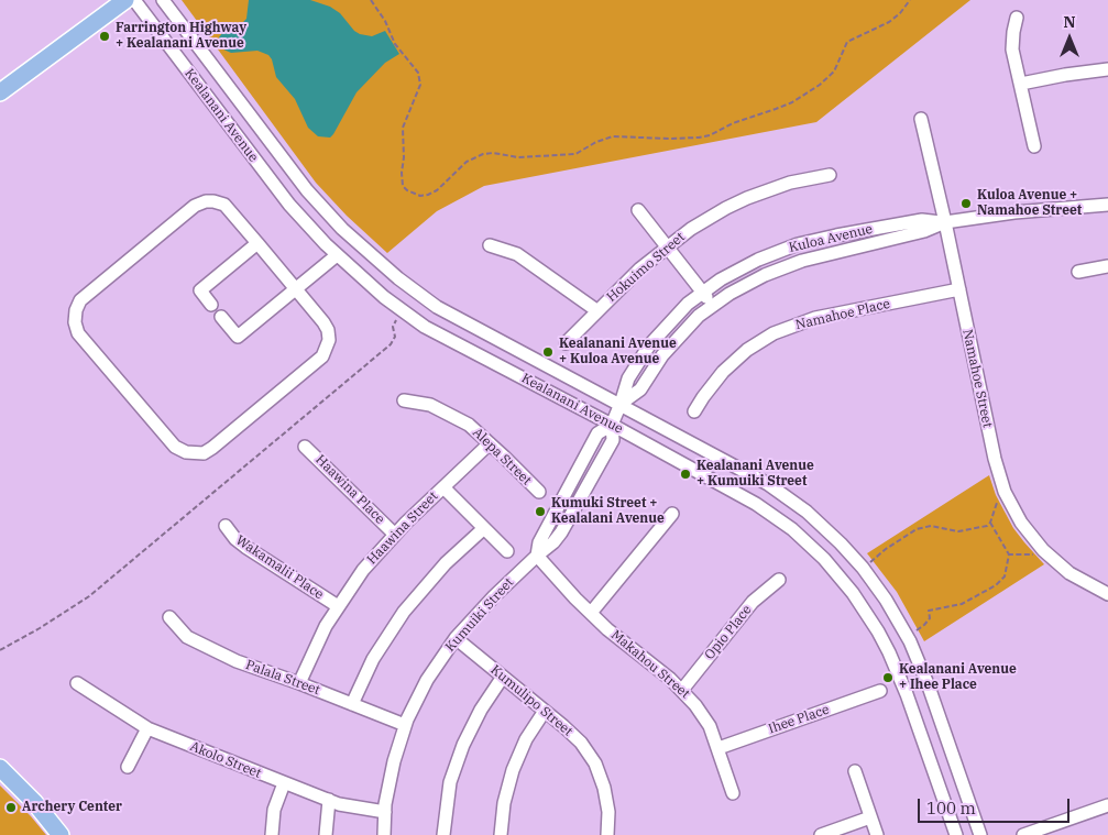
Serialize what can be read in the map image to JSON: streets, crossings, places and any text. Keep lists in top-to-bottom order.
{
  "streets": {
    "street": [
      "Kealanani Avenue",
      "Kuloa Avenue",
      "Hokuimo Street",
      "Namahoe Place",
      "Namahoe Street",
      "Alepa Street",
      "Haawina Place",
      "Haawina Street",
      "Wakamalii Place",
      "Kumuiki Street",
      "Opio Place",
      "Makahou Street",
      "Palala Street",
      "Kumulipo Street",
      "Ihee Place",
      "Akolo Street"
    ]
  },
  "crossings": [
    ["Kealanani Avenue", "Kuloa Avenue"],
    ["Kealanani Avenue", "Kumuiki Street"],
    ["Kuloa Avenue", "Namahoe Street"],
    ["Kuloa Avenue", "Kumuiki Street"],
    ["Namahoe Place", "Namahoe Street"],
    ["Alepa Street", "Haawina Street"],
    ["Haawina Place", "Haawina Street"],
    ["Haawina Street", "Wakamalii Place"],
    ["Haawina Street", "Palala Street"],
    ["Kumuiki Street", "Makahou Street"],
    ["Kumuiki Street", "Palala Street"],
    ["Kumuiki Street", "Kumulipo Street"],
    ["Kumuiki Street", "Akolo Street"],
    ["Opio Place", "Makahou Street"],
    ["Makahou Street", "Ihee Place"]
  ],
  "places": [
    "Farrington Highway + Kealanani Avenue",
    "Kuloa Avenue + Namahoe Street",
    "Kealanani Avenue + Kuloa Avenue",
    "Kealanani Avenue + Kumuiki Street",
    "Kumuki Street + Kealalani Avenue",
    "Kealanani Avenue + Ihee Place",
    "Archery Center"
  ],
  "scale_bar": "100 m",
  "north": "top"
}
